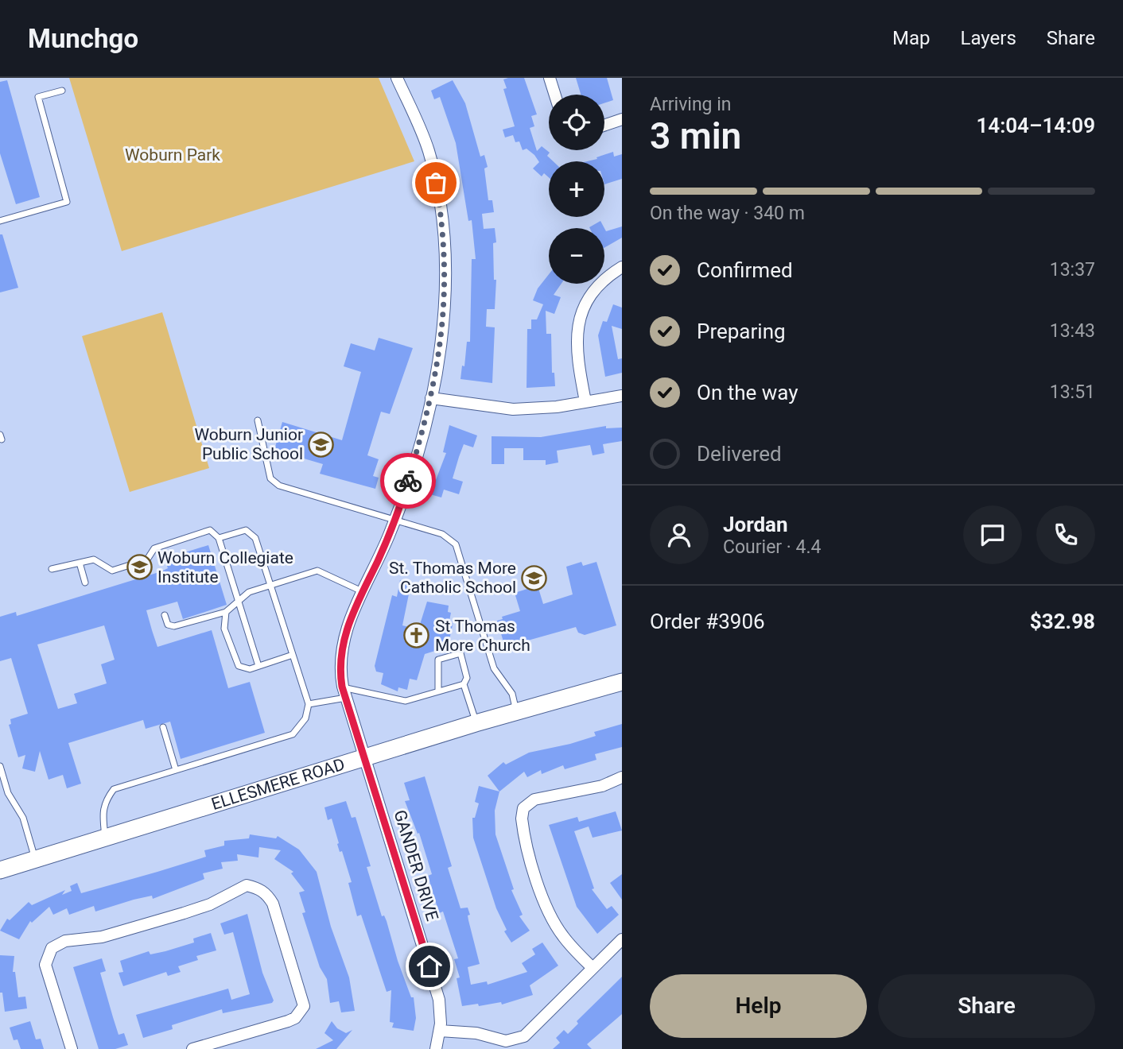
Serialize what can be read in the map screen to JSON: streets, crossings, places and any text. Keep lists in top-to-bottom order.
{
  "streets": {
    "main road": ["ELLESMERE ROAD"],
    "street": ["GANDER DRIVE"]
  },
  "crossings": [
    ["ELLESMERE ROAD", "GANDER DRIVE"]
  ],
  "parks": ["Woburn Park"],
  "places": {
    "school or university": ["Woburn Junior Public School", "Woburn Collegiate Institute", "St. Thomas More Catholic School"],
    "church": ["St Thomas More Church"]
  },
  "page": {
    "header": "Munchgo",
    "nav": ["Map", "Layers", "Share"],
    "heading": ["3 min", "Arriving in", "14:04–14:09"],
    "panel": [
      "Jordan",
      "Courier · 4.4",
      "Order #3906",
      "$32.98"
    ],
    "map_buttons": ["+", "−"],
    "bar": "On the way · 340 m",
    "list": [
      ["Confirmed", "13:37"],
      ["Preparing", "13:43"],
      ["On the way", "13:51"],
      "Delivered"
    ],
    "buttons": ["Help", "Share"]
  }
}
